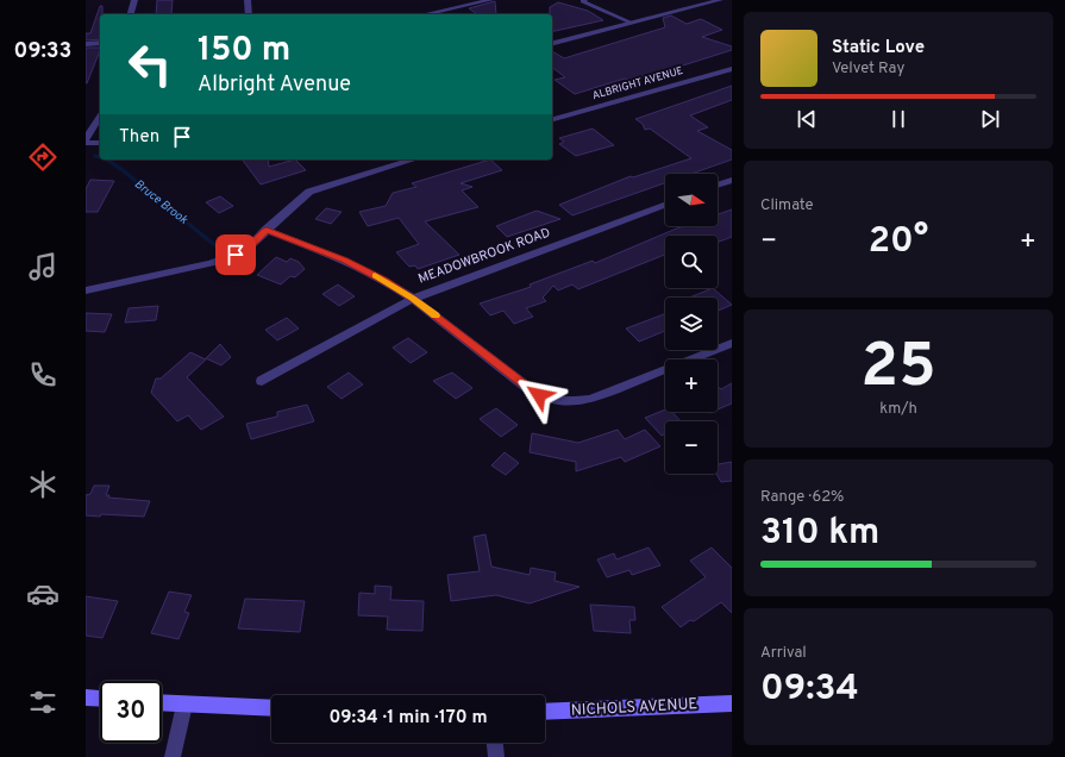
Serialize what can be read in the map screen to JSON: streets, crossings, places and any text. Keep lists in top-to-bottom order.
{
  "streets": {
    "main road": ["NICHOLS AVENUE"],
    "street": ["ALBRIGHT AVENUE", "MEADOWBROOK ROAD"]
  },
  "water": ["Bruce Brook"],
  "north": "right",
  "page": {
    "tabs": "09:33",
    "turn": ["150 m", "Albright Avenue"],
    "song": ["Static Love", "Velvet Ray"],
    "then": "Then",
    "tile": [
      "Climate",
      ["25", "km/h"],
      ["Range · 62%", "310 km"],
      ["Arrival", "09:34"]
    ],
    "map_buttons": ["+", "−"],
    "heat": ["−", "20°", "+"],
    "limit": "30",
    "trip": "09:34 · 1 min · 170 m"
  }
}
